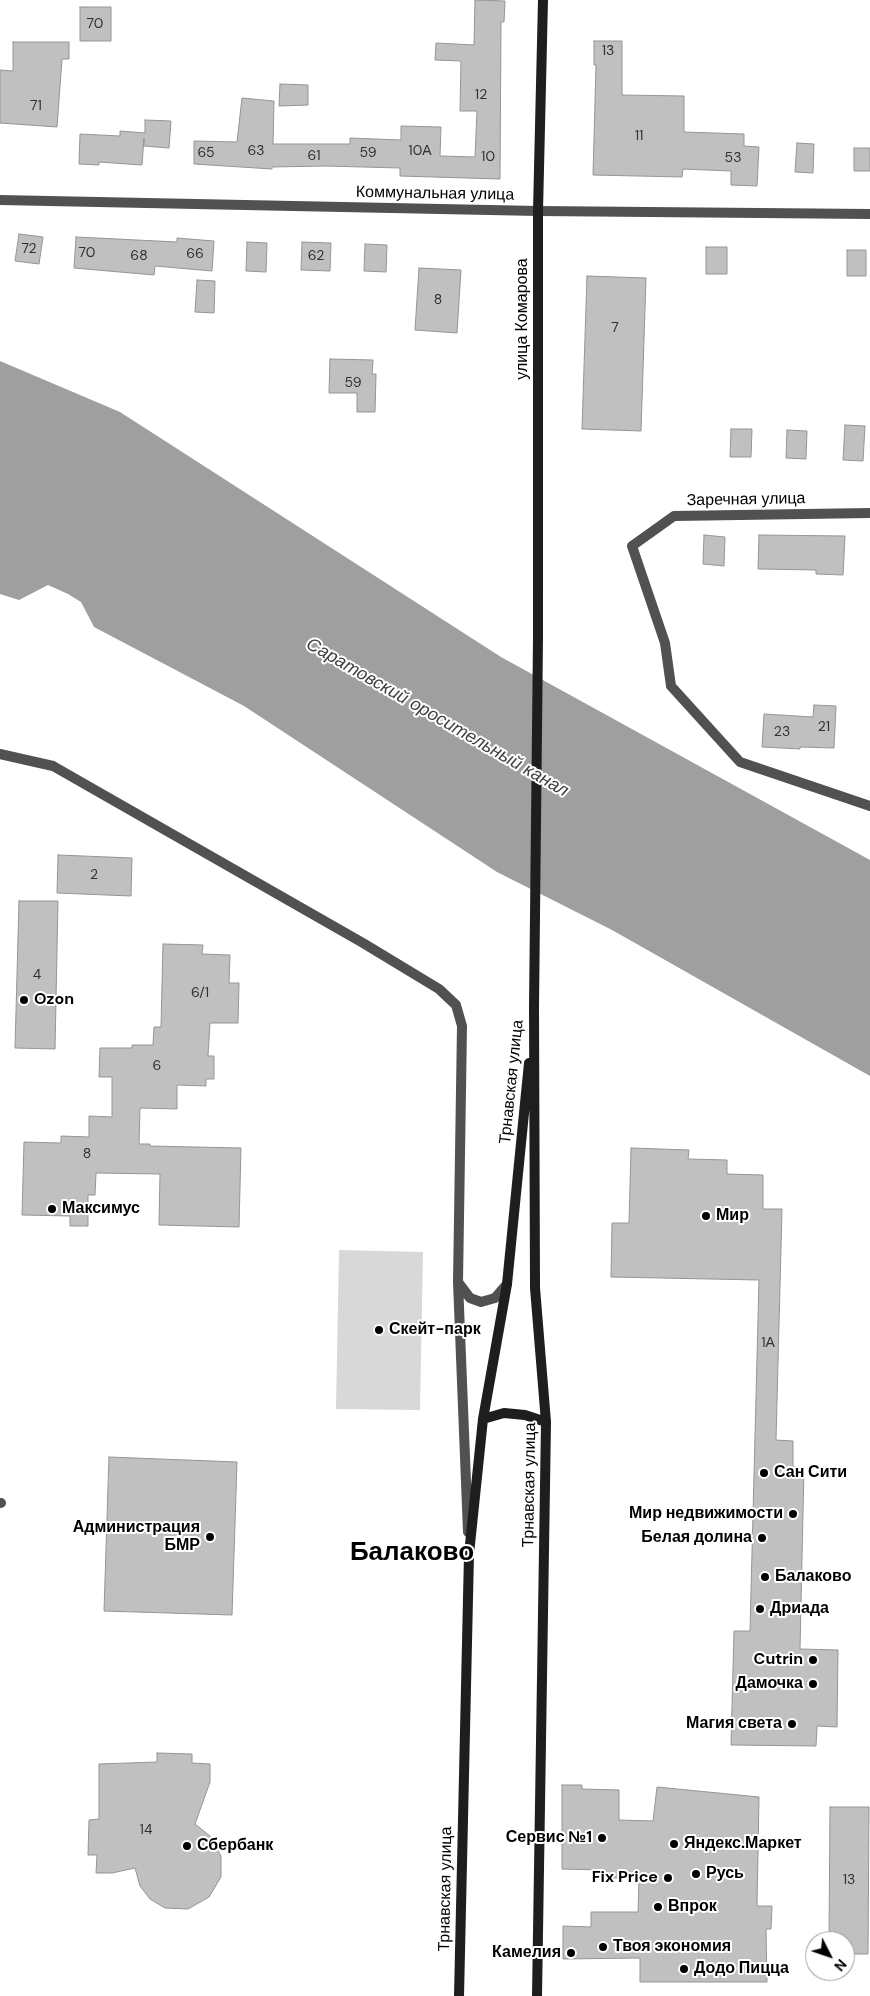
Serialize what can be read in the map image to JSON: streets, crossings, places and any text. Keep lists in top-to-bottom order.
{
  "streets": {
    "main road": ["улица Комарова", "Трнавская улица"],
    "street": ["Коммунальная улица", "Заречная улица"]
  },
  "crossings": [
    ["Коммунальная улица", "улица Комарова"],
    ["улица Комарова", "Трнавская улица"]
  ],
  "districts": ["Балаково"],
  "water": ["Саратовский оросительный канал"],
  "places": [
    "Ozon",
    "Максимус",
    "Мир",
    "Скейт-парк",
    "Сан Сити",
    "Мир недвижимости",
    "Администрация БМР",
    "Белая долина",
    "Балаково",
    "Дриада",
    "Cutrin",
    "Дамочка",
    "Магия света",
    "Сервис №1",
    "Яндекс.Маркет",
    "Сбербанк",
    "Русь",
    "Fix Price",
    "Впрок",
    "Твоя экономия",
    "Камелия",
    "Додо Пицца"
  ],
  "house_numbers": [
    "70",
    "13",
    "12",
    "71",
    "11",
    "63",
    "10А",
    "65",
    "59",
    "61",
    "10",
    "53",
    "72",
    "70",
    "66",
    "68",
    "62",
    "8",
    "7",
    "59",
    "21",
    "23",
    "2",
    "4",
    "6/1",
    "6",
    "8",
    "1А",
    "14",
    "13"
  ],
  "north": "bottom right"
}
